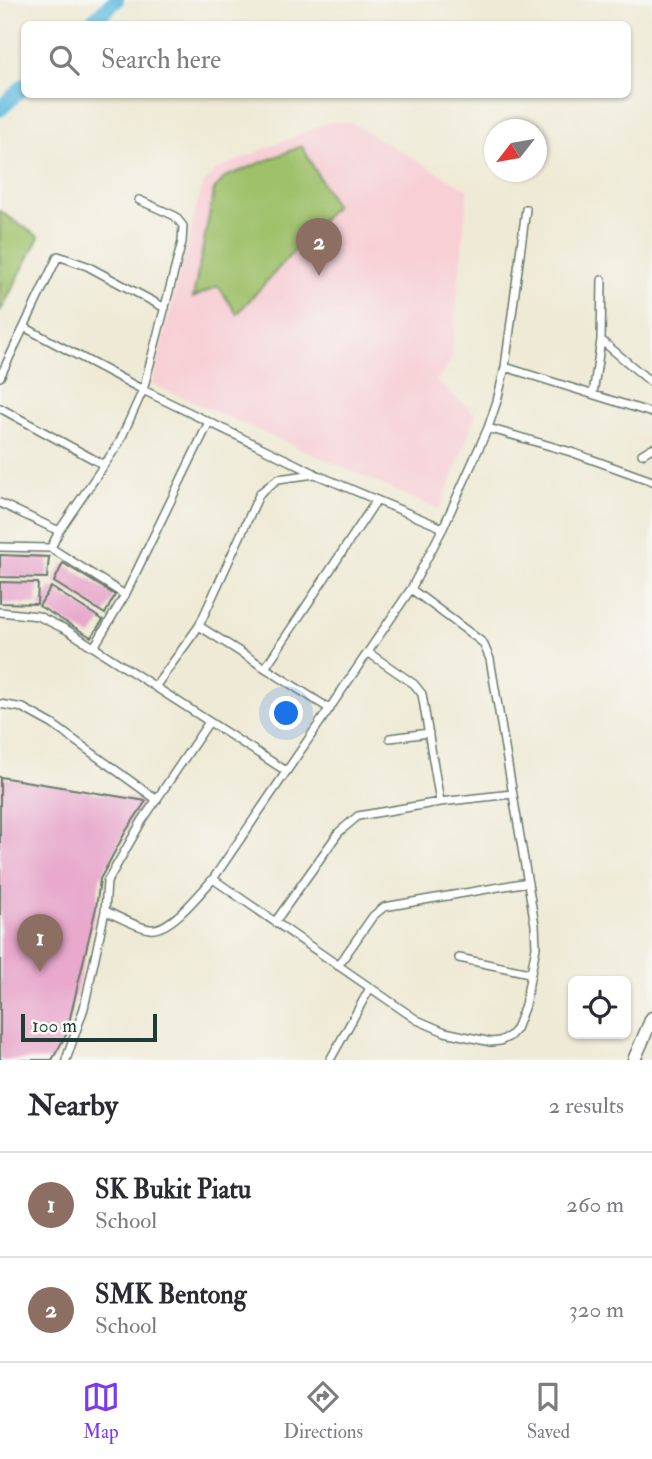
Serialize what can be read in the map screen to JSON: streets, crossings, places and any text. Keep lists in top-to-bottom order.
{
  "scale_bar": "100 m",
  "north": "bottom left",
  "page": {
    "search": "Search here",
    "pins": ["2", "1"],
    "scale": "100 m",
    "heading": ["Nearby", "2 results"],
    "list": [
      {
        "mark": "1",
        "name": "SK Bukit Piatu",
        "note": "School",
        "value": "260 m"
      },
      {
        "mark": "2",
        "name": "SMK Bentong",
        "note": "School",
        "value": "320 m"
      }
    ],
    "nav": ["Map", "Directions", "Saved"]
  }
}
